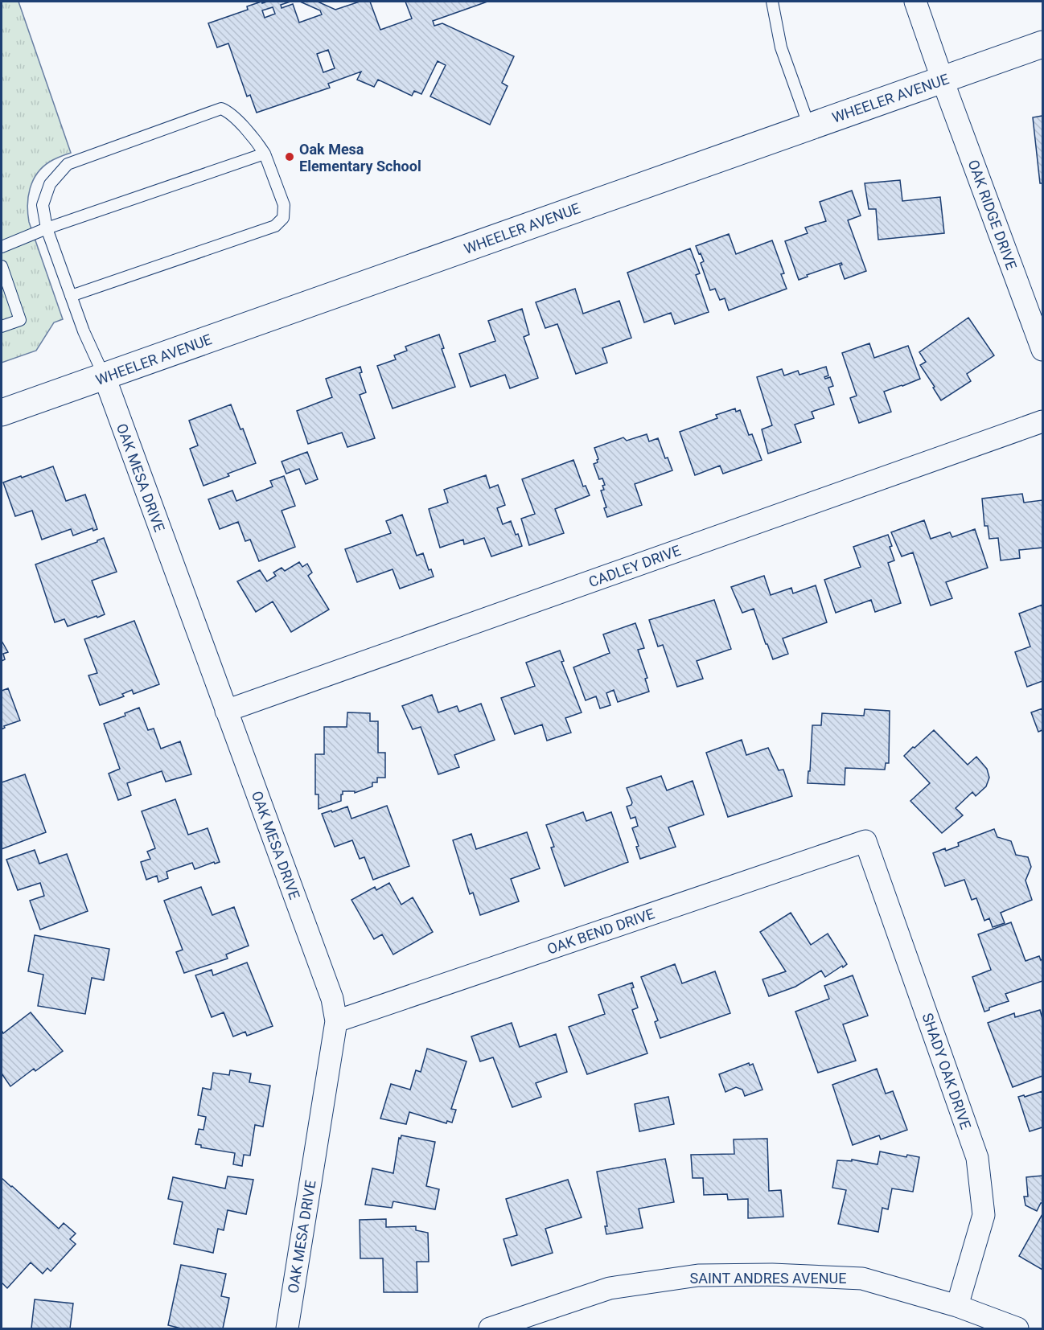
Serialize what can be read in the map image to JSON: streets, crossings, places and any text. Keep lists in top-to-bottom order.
{
  "streets": {
    "main road": ["WHEELER AVENUE"],
    "street": [
      "OAK RIDGE DRIVE",
      "OAK MESA DRIVE",
      "CADLEY DRIVE",
      "OAK BEND DRIVE",
      "SHADY OAK DRIVE",
      "SAINT ANDRES AVENUE"
    ]
  },
  "crossings": [
    ["WHEELER AVENUE", "OAK RIDGE DRIVE"],
    ["WHEELER AVENUE", "OAK MESA DRIVE"],
    ["OAK MESA DRIVE", "CADLEY DRIVE"],
    ["OAK MESA DRIVE", "OAK BEND DRIVE"],
    ["OAK BEND DRIVE", "SHADY OAK DRIVE"],
    ["SHADY OAK DRIVE", "SAINT ANDRES AVENUE"]
  ],
  "places": ["Oak Mesa Elementary School"]
}
